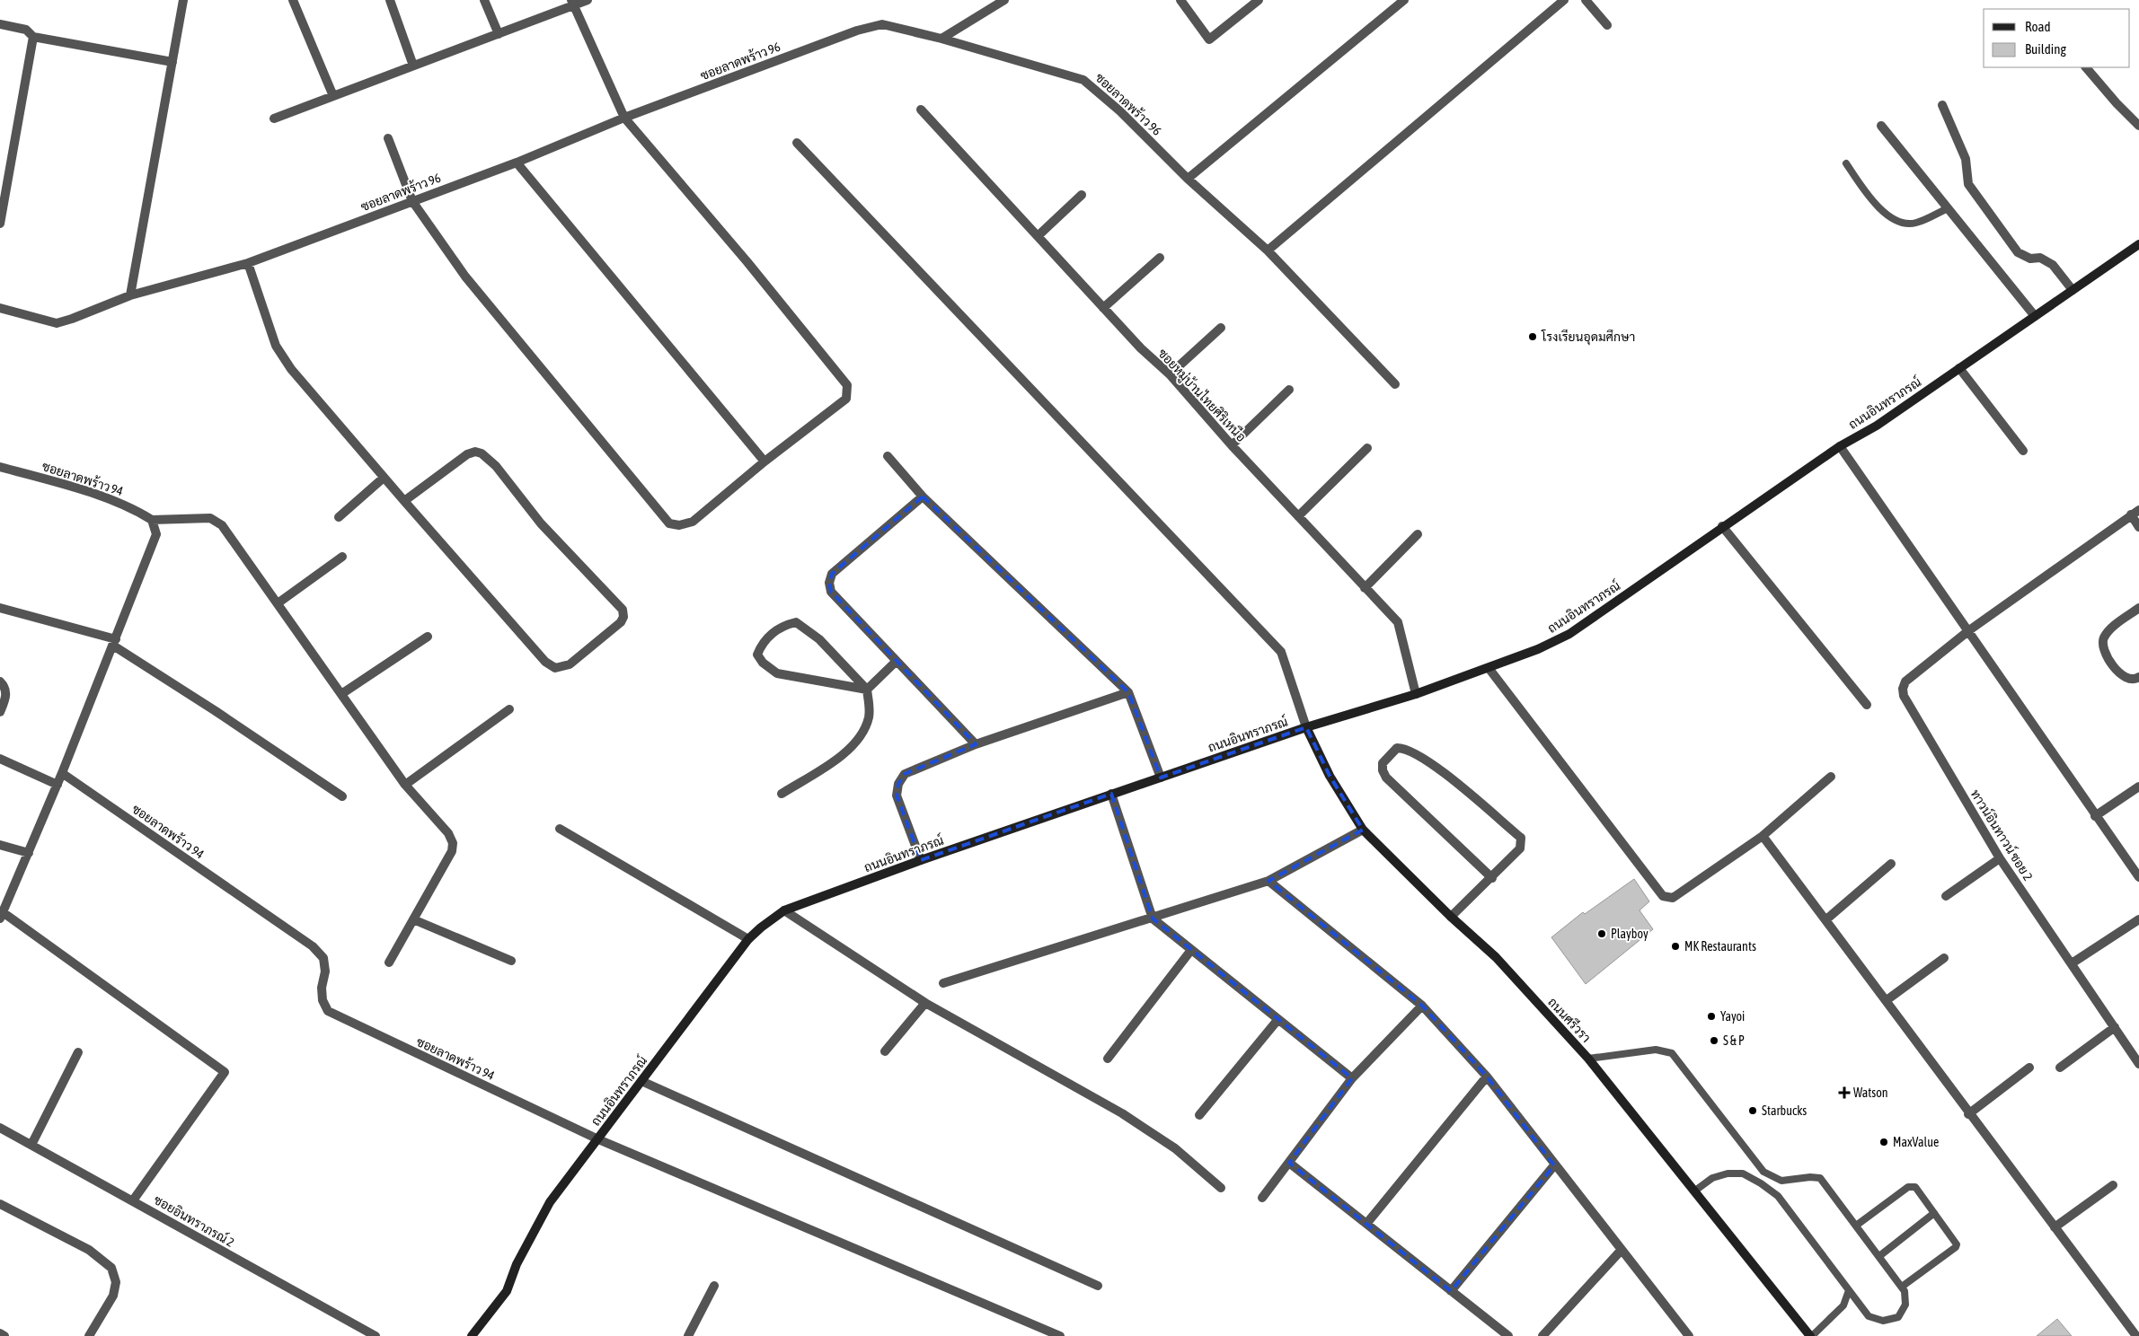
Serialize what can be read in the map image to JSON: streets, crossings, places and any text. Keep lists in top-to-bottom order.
{
  "streets": {
    "street": [
      "ซอยลาดพร้าว 96",
      "ซอยหมู่บ้านไทยศิริเหนือ",
      "ถนนอินทราภรณ์",
      "ซอยลาดพร้าว 94",
      "ทาวน์อินทาวน์ ซอย 2",
      "ถนนศรีวรา",
      "ซอยอินทราภรณ์ 2"
    ]
  },
  "crossings": [
    ["ซอยหมู่บ้านไทยศิริเหนือ", "ถนนอินทราภรณ์"],
    ["ถนนอินทราภรณ์", "ซอยลาดพร้าว 94"],
    ["ถนนอินทราภรณ์", "ถนนศรีวรา"]
  ],
  "places": {
    "other": [
      "โรงเรียนอุดมศึกษา",
      "Playboy",
      "MK Restaurants",
      "Yayoi",
      "S & P",
      "Starbucks",
      "MaxValue"
    ],
    "health": ["Watson"]
  },
  "legend": ["Road", "Building"]
}
